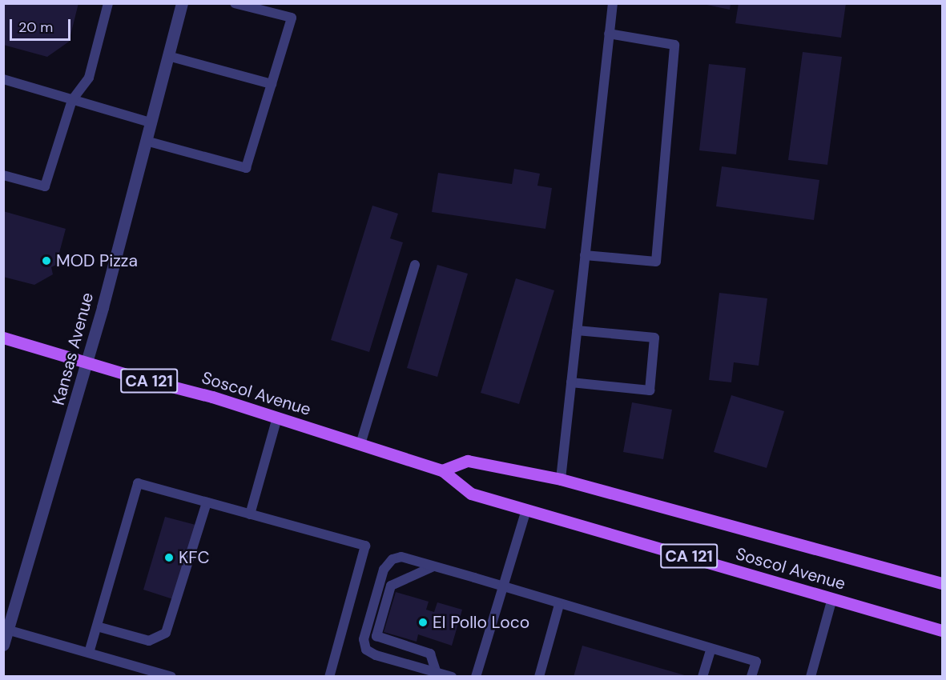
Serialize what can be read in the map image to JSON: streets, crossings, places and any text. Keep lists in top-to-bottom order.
{
  "streets": {
    "main road": ["CA 121", "Soscol Avenue"],
    "street": ["Kansas Avenue"]
  },
  "crossings": [
    ["Kansas Avenue", "Soscol Avenue"]
  ],
  "places": ["MOD Pizza", "KFC", "El Pollo Loco"],
  "scale_bar": "20 m"
}
